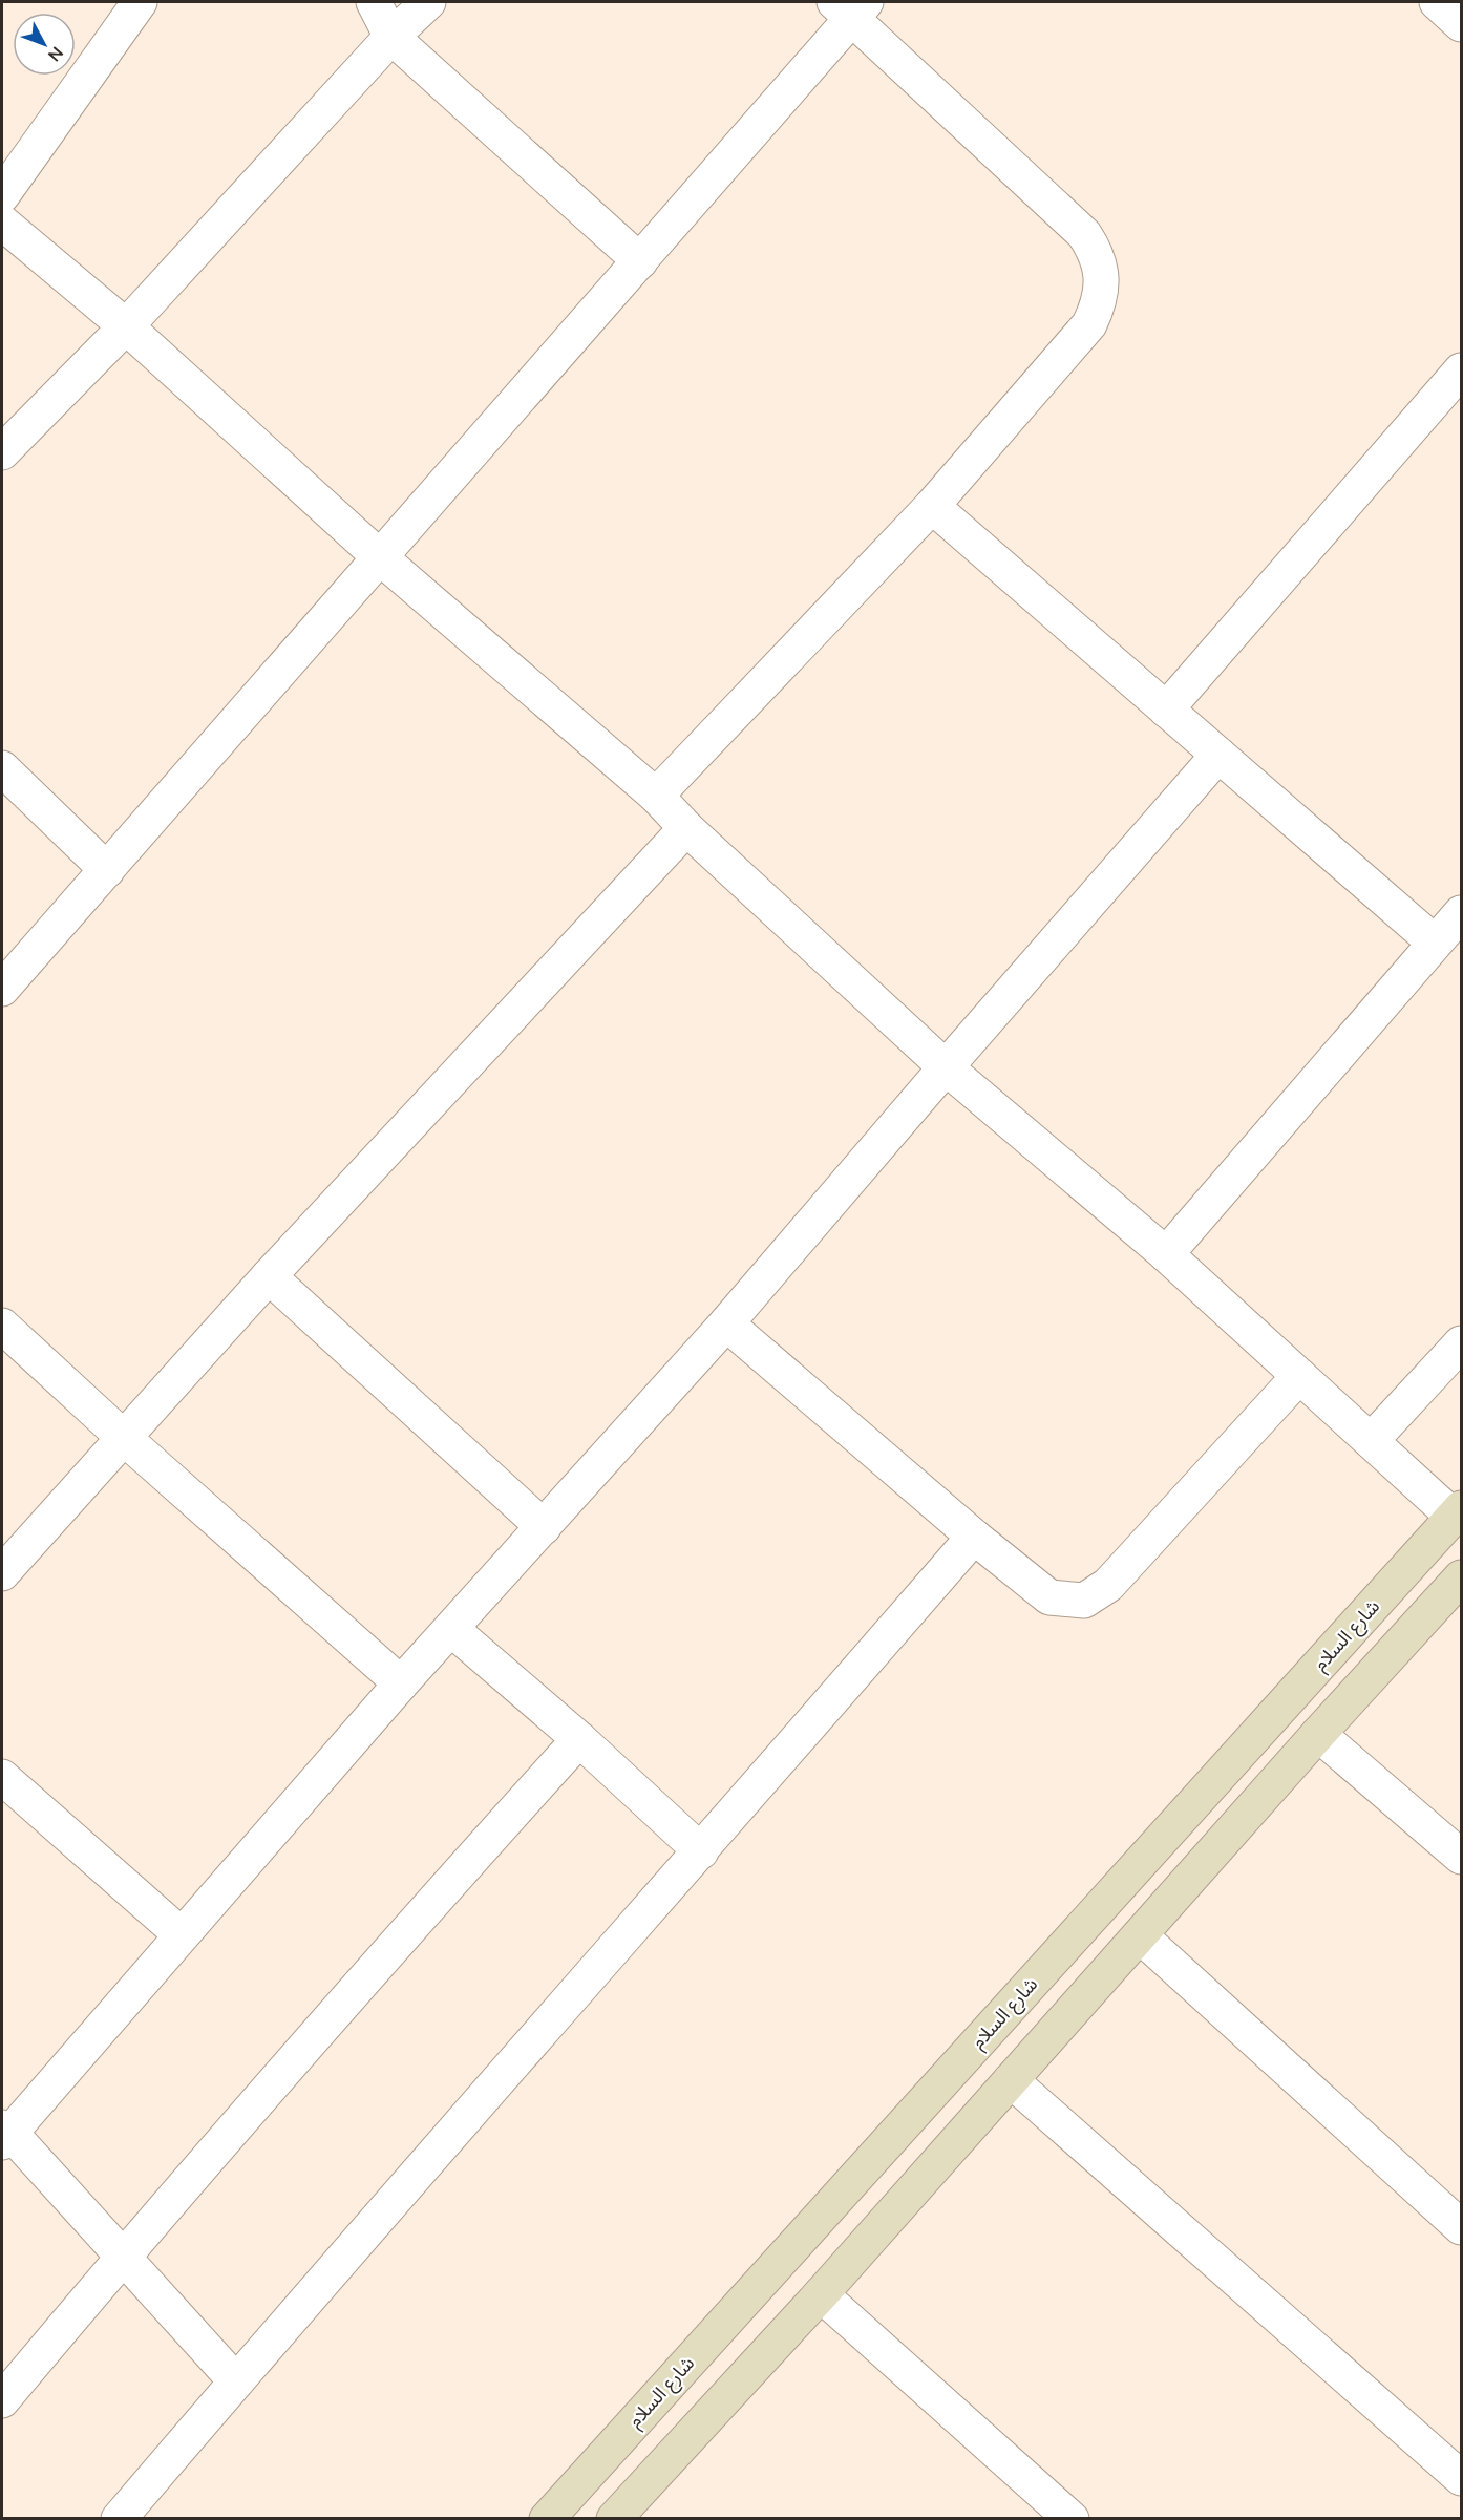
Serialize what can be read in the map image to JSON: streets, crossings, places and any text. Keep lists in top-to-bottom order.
{
  "streets": {
    "main road": ["شارع السلام"]
  },
  "north": "bottom right"
}
